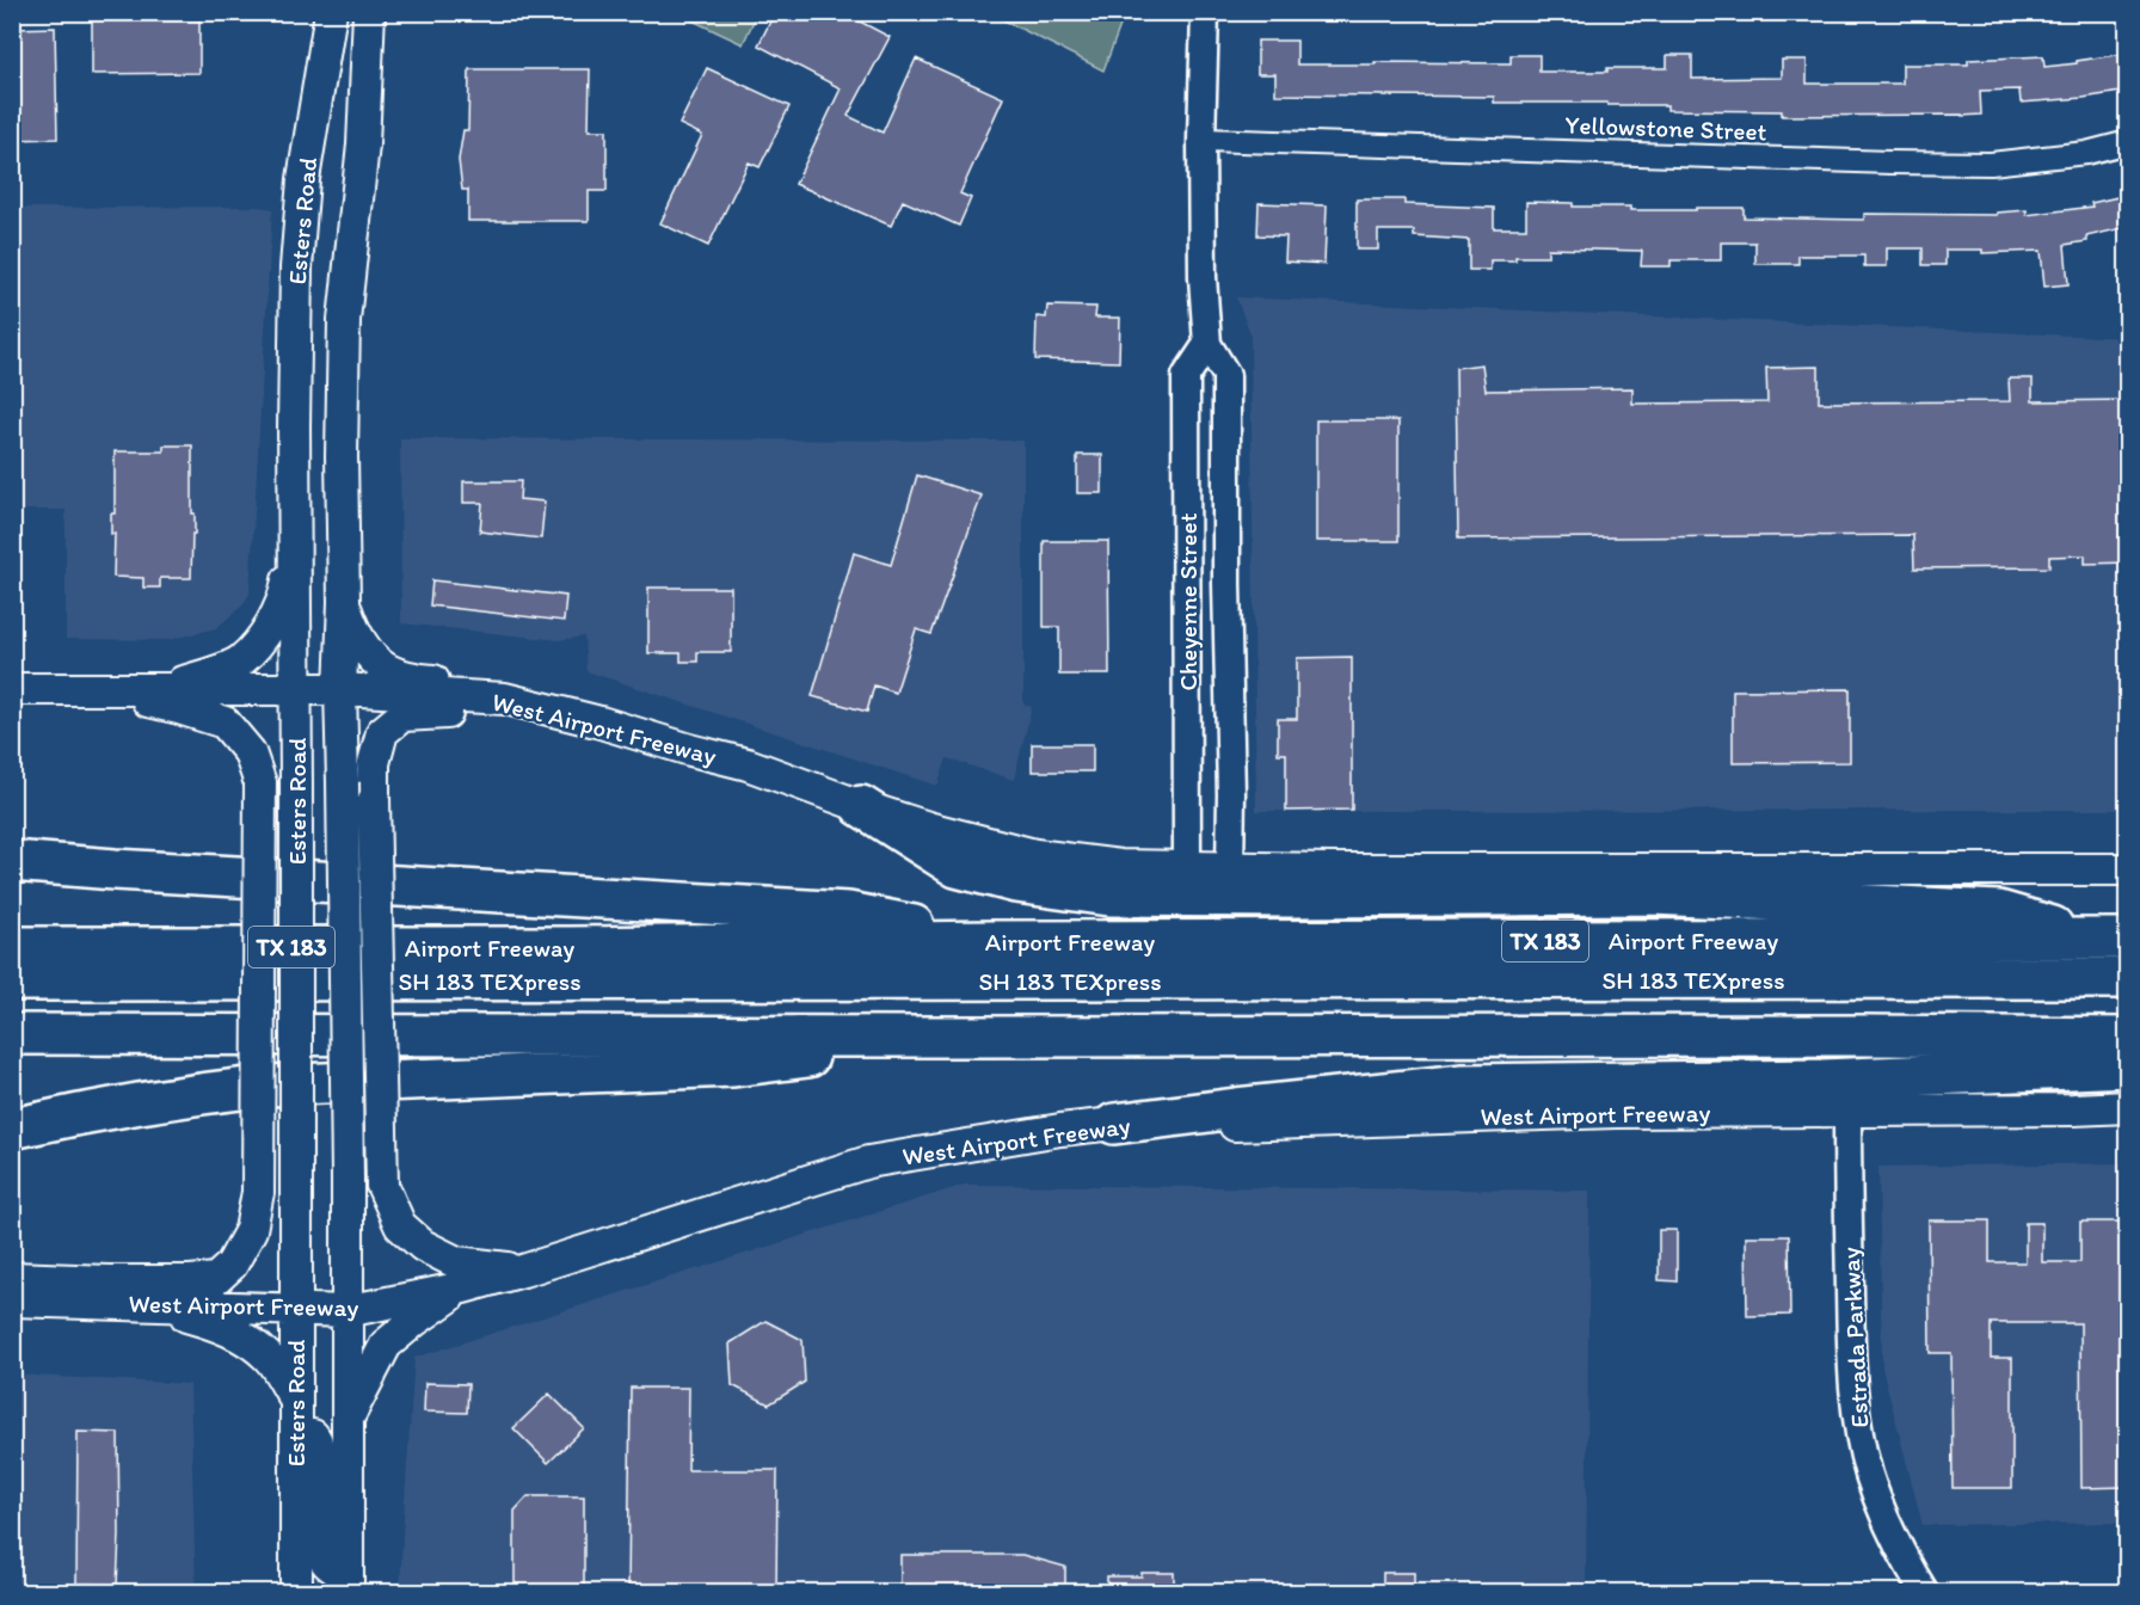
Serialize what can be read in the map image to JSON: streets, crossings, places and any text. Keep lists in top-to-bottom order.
{
  "streets": {
    "highway": ["Airport Freeway", "TX 183", "SH 183 TEXpress"],
    "main road": ["Esters Road", "West Airport Freeway"],
    "street": ["Yellowstone Street", "Cheyenne Street", "Estrada Parkway"]
  },
  "crossings": [
    ["Yellowstone Street", "Cheyenne Street"],
    ["Esters Road", "West Airport Freeway"],
    ["Cheyenne Street", "West Airport Freeway"],
    ["West Airport Freeway", "Estrada Parkway"],
    ["Airport Freeway", "SH 183 TEXpress"]
  ]
}
